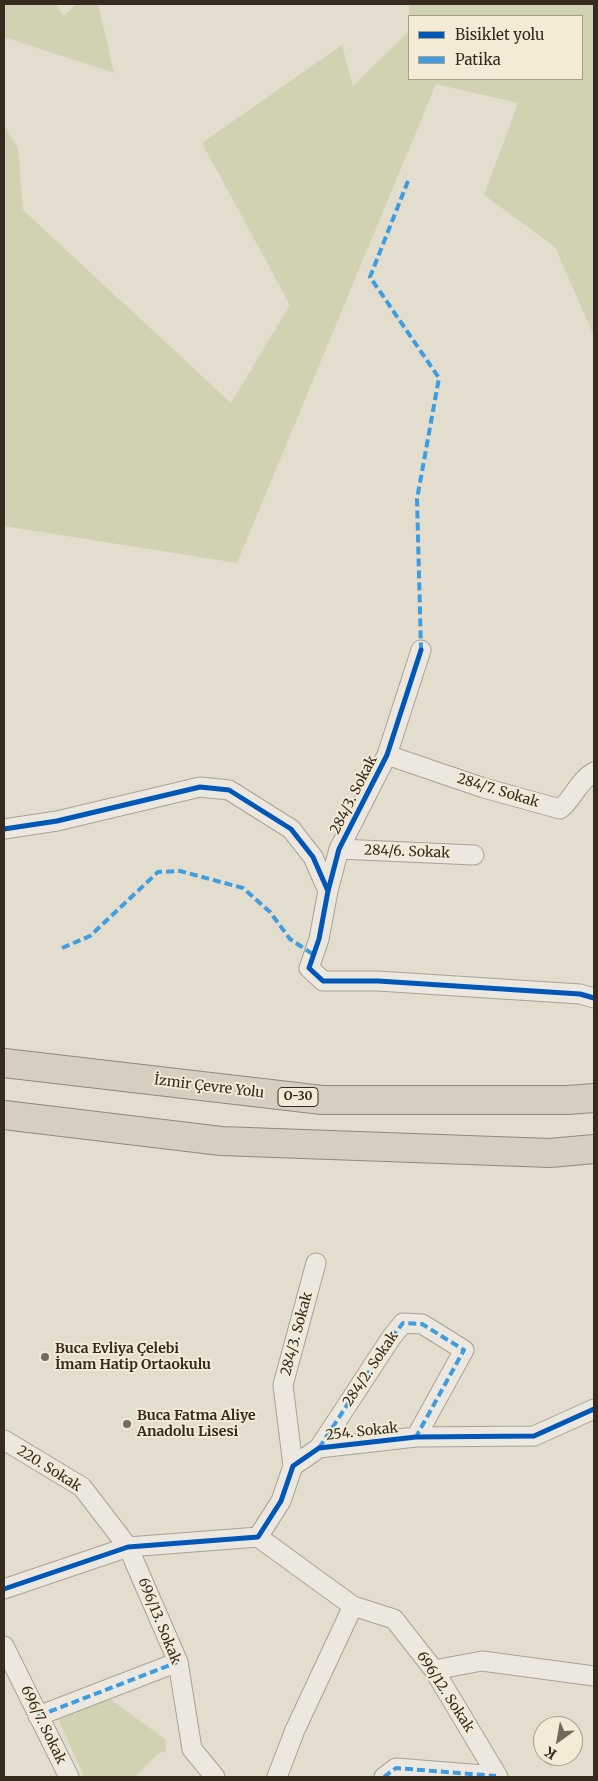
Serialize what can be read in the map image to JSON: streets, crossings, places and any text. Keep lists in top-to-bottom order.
{
  "streets": {
    "highway": ["İzmir Çevre Yolu", "O-30"],
    "street": [
      "284/7. Sokak",
      "284/3. Sokak",
      "284/6. Sokak",
      "284/2. Sokak",
      "254. Sokak",
      "220. Sokak",
      "696/13. Sokak",
      "696/12. Sokak",
      "696/7. Sokak"
    ]
  },
  "crossings": [
    ["284/7. Sokak", "284/3. Sokak"],
    ["284/3. Sokak", "284/6. Sokak"],
    ["284/3. Sokak", "254. Sokak"],
    ["284/2. Sokak", "254. Sokak"],
    ["220. Sokak", "696/13. Sokak"]
  ],
  "places": ["Buca Evliya Çelebi İmam Hatip Ortaokulu", "Buca Fatma Aliye Anadolu Lisesi"],
  "legend": ["Bisiklet yolu", "Patika"],
  "north": "bottom left"
}
